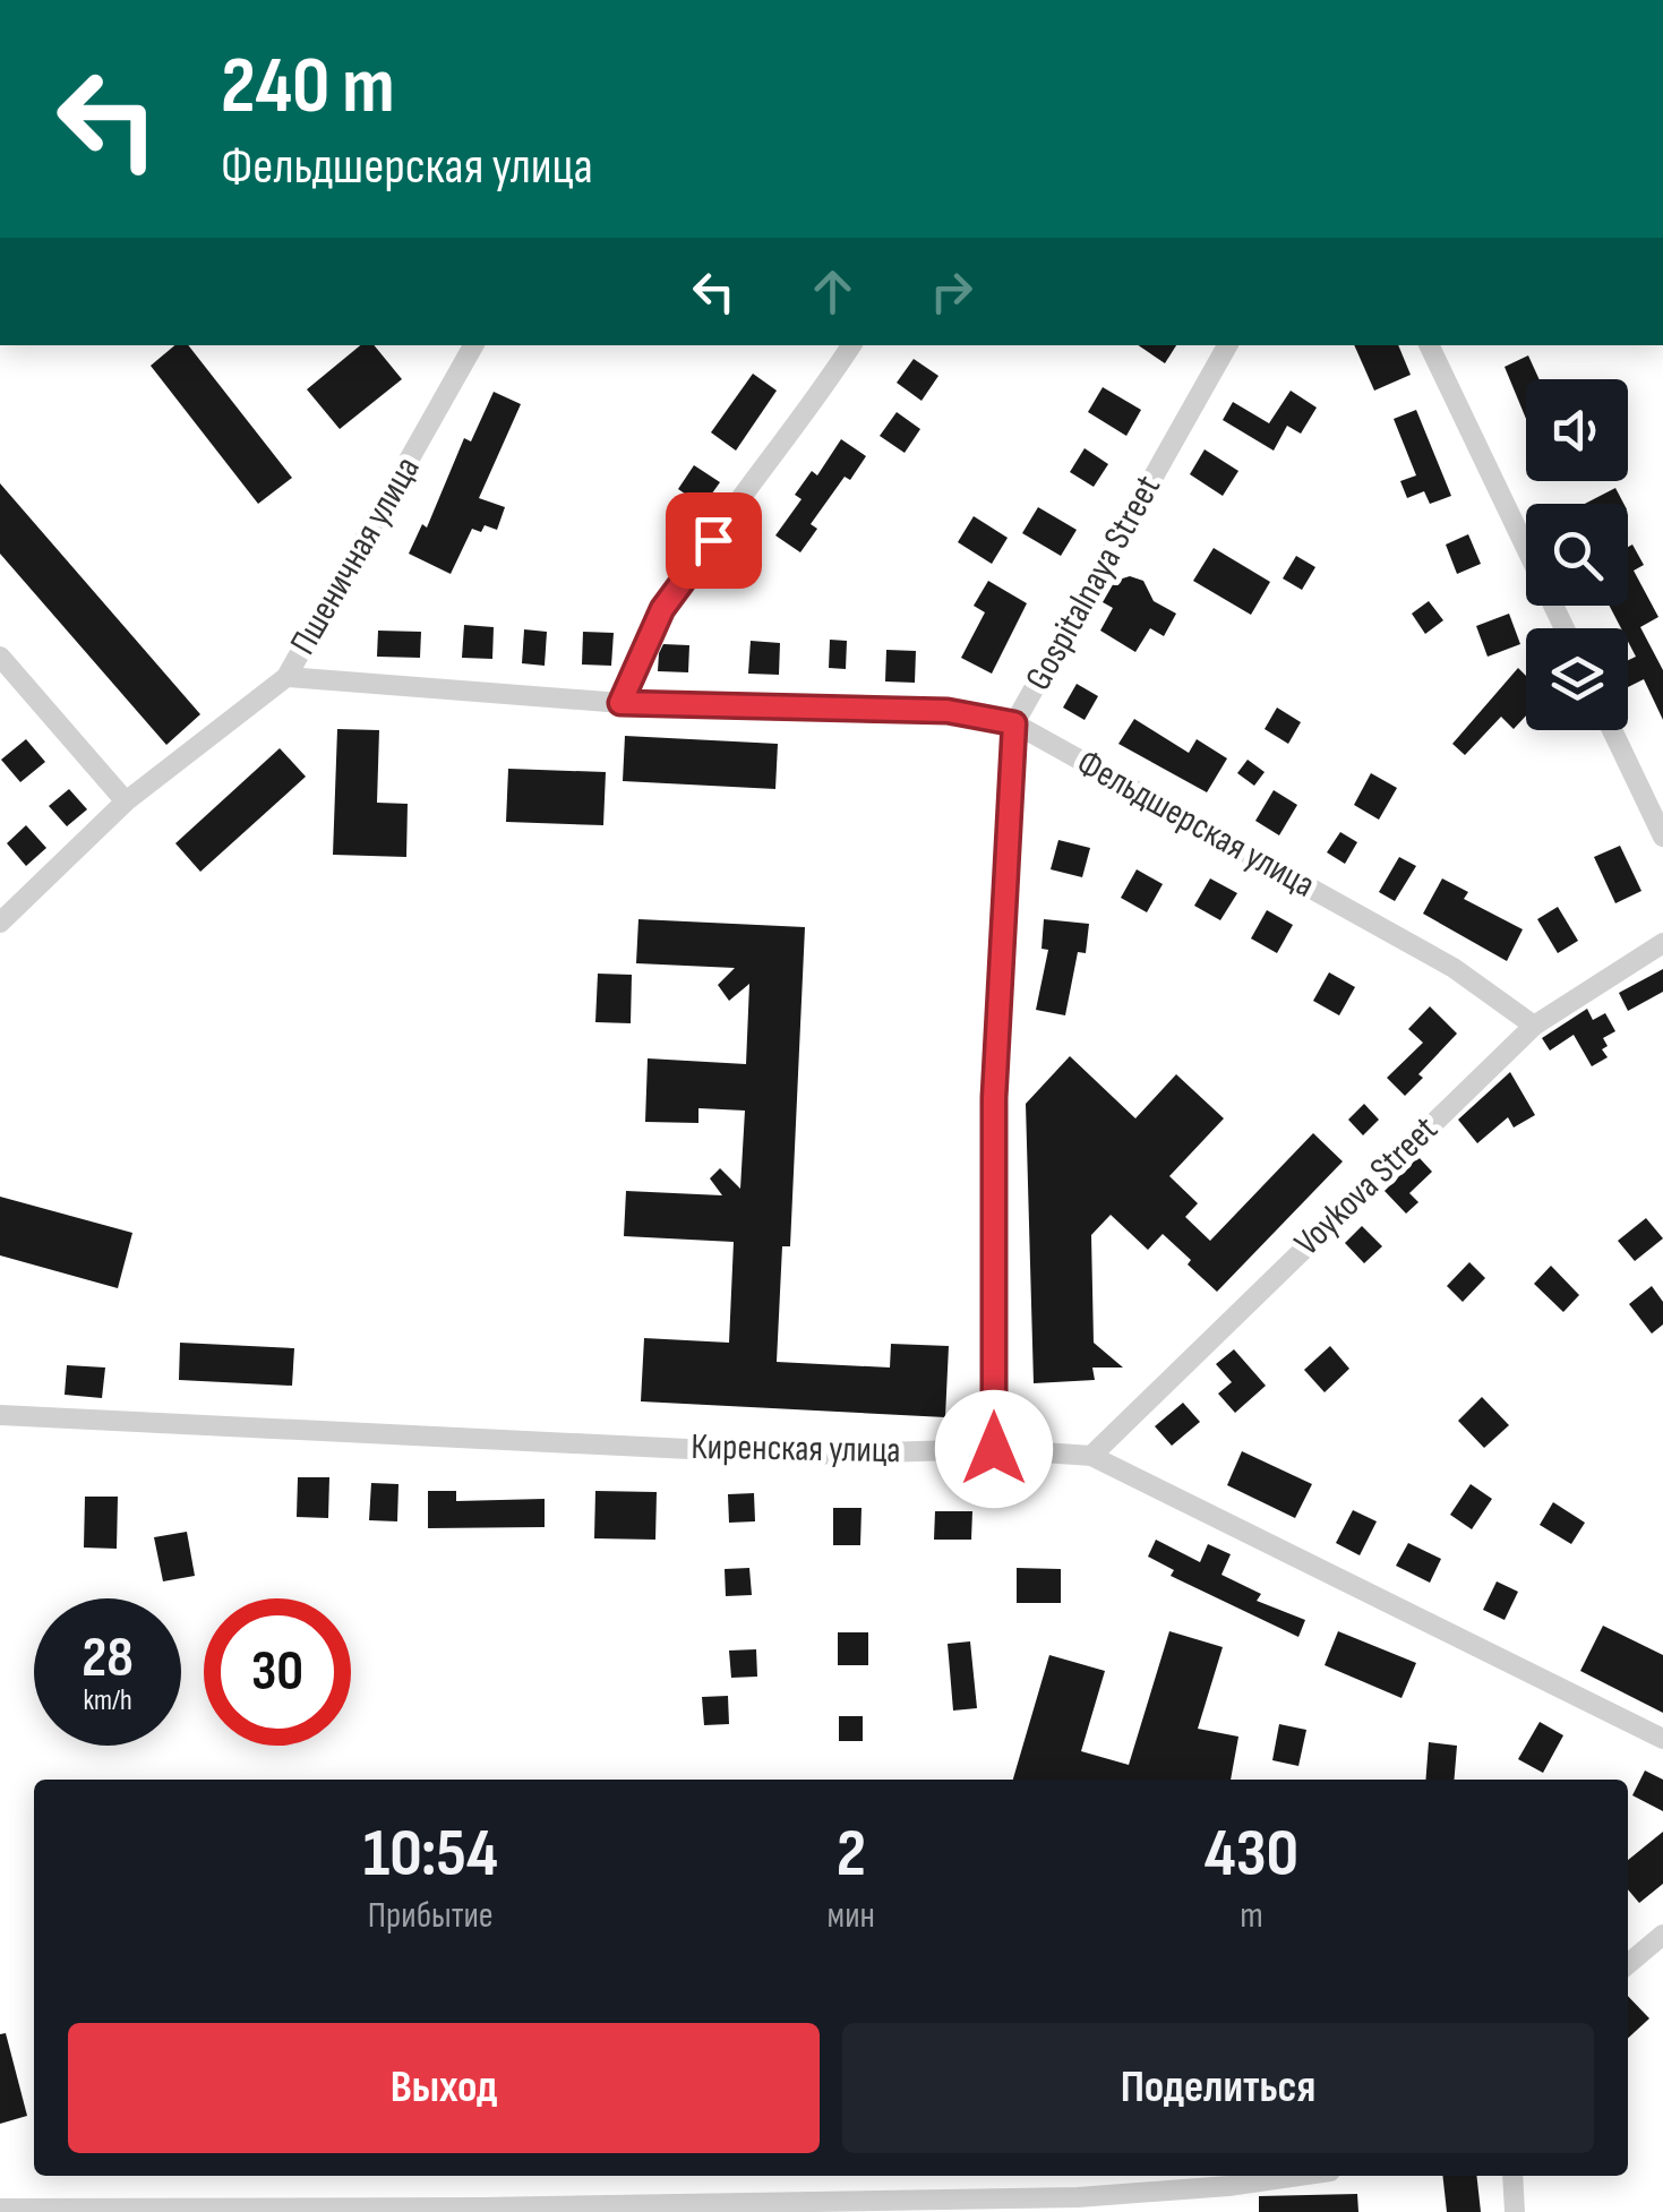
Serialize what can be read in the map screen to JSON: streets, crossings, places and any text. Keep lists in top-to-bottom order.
{
  "streets": {
    "street": [
      "Пшеничная улица",
      "Gospitalnaya Street",
      "Фельдшерская улица",
      "Voykova Street",
      "Киренская улица"
    ]
  },
  "crossings": [
    ["Пшеничная улица", "Фельдшерская улица"],
    ["Gospitalnaya Street", "Фельдшерская улица"],
    ["Gospitalnaya Street", "Киренская улица"],
    ["Фельдшерская улица", "Voykova Street"],
    ["Voykova Street", "Киренская улица"]
  ],
  "page": {
    "turn": ["240 m", "Фельдшерская улица"],
    "speed": "28 km/h",
    "limit": "30",
    "eta": [
      "10:54",
      "Прибытие",
      "2",
      "мин",
      "430",
      "m"
    ],
    "buttons": ["Выход", "Поделиться"]
  }
}
